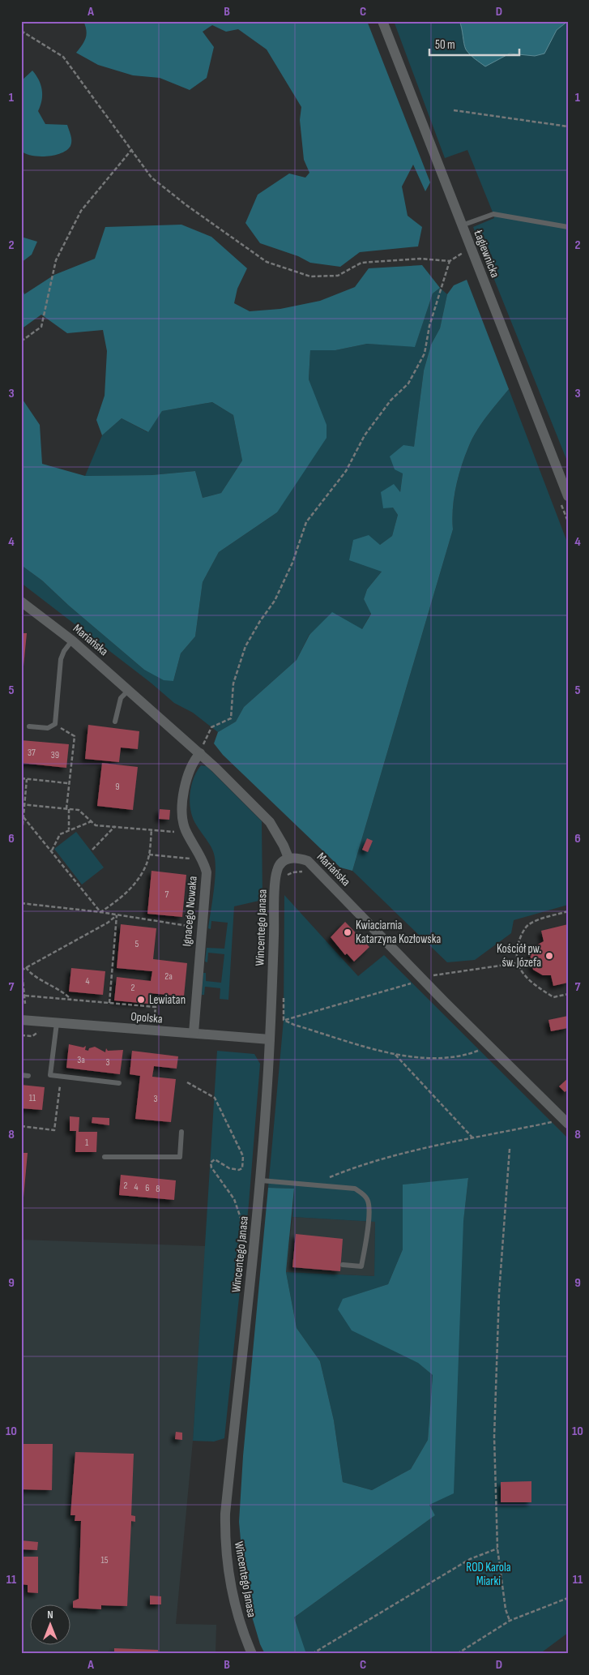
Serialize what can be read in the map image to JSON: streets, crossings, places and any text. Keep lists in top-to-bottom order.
{
  "streets": {
    "street": [
      "Łagiewnicka",
      "Mariańska",
      "Ignacego Nowaka",
      "Wincentego Janasa",
      "Opolska"
    ]
  },
  "crossings": [
    ["Mariańska", "Ignacego Nowaka"],
    ["Mariańska", "Wincentego Janasa"],
    ["Ignacego Nowaka", "Opolska"],
    ["Wincentego Janasa", "Opolska"]
  ],
  "parks": ["ROD Karola Miarki"],
  "places": ["Kwiaciarnia Katarzyna Kozłowska", "Kościół pw. św. Józefa", "Lewiatan"],
  "house_numbers": [
    "37",
    "39",
    "9",
    "7",
    "5",
    "2a",
    "4",
    "2",
    "3a",
    "3",
    "11",
    "3",
    "1",
    "2",
    "4",
    "6",
    "8",
    "15"
  ],
  "scale_bar": "50 m",
  "north": "top",
  "grid": {
    "columns": [
      "A",
      "B",
      "C",
      "D"
    ],
    "rows": [
      "1",
      "2",
      "3",
      "4",
      "5",
      "6",
      "7",
      "8",
      "9",
      "10",
      "11"
    ]
  }
}
